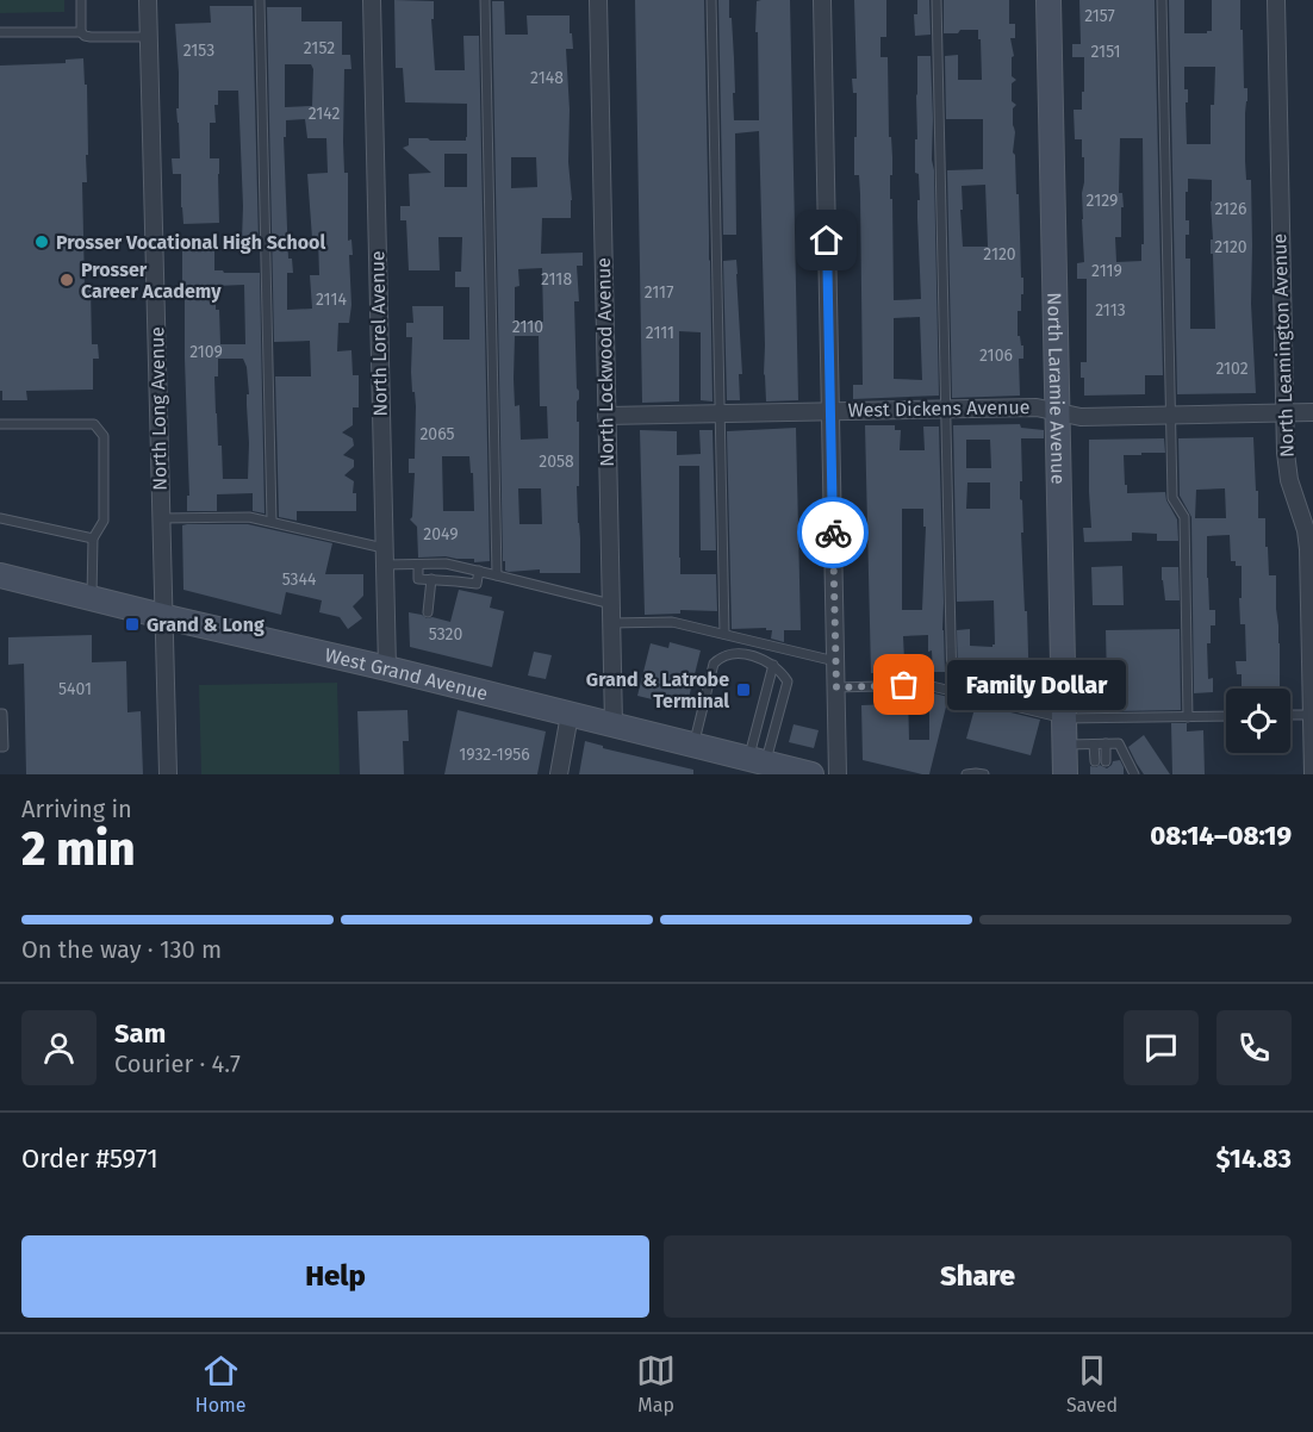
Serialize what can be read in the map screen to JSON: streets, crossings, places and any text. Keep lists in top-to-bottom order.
{
  "streets": {
    "main road": ["North Laramie Avenue", "West Grand Avenue"],
    "street": [
      "North Lorel Avenue",
      "North Leamington Avenue",
      "North Lockwood Avenue",
      "North Long Avenue",
      "West Dickens Avenue"
    ]
  },
  "crossings": [
    ["North Lorel Avenue", "West Grand Avenue"],
    ["North Leamington Avenue", "West Dickens Avenue"],
    ["North Lockwood Avenue", "West Dickens Avenue"],
    ["North Lockwood Avenue", "West Grand Avenue"],
    ["North Laramie Avenue", "West Dickens Avenue"],
    ["North Long Avenue", "West Grand Avenue"]
  ],
  "places": {
    "other": ["Prosser Vocational High School", "Prosser Career Academy", "Family Dollar"],
    "transit": ["Grand & Long", "Grand & Latrobe Terminal"]
  },
  "house_numbers": [
    "2157",
    "2152",
    "2153",
    "2151",
    "2148",
    "2142",
    "2129",
    "2126",
    "2120",
    "2120",
    "2119",
    "2118",
    "2117",
    "2114",
    "2113",
    "2110",
    "2111",
    "2109",
    "2106",
    "2102",
    "2065",
    "2058",
    "2049",
    "5344",
    "5320",
    "5401",
    "1932-1956"
  ],
  "page": {
    "bubble": "Family Dollar",
    "heading": ["2 min", "Arriving in", "08:14–08:19"],
    "panel": [
      "Sam",
      "Courier · 4.7",
      "Order #5971",
      "$14.83"
    ],
    "bar": "On the way · 130 m",
    "buttons": ["Help", "Share"],
    "tabs": ["Home", "Map", "Saved"]
  }
}
